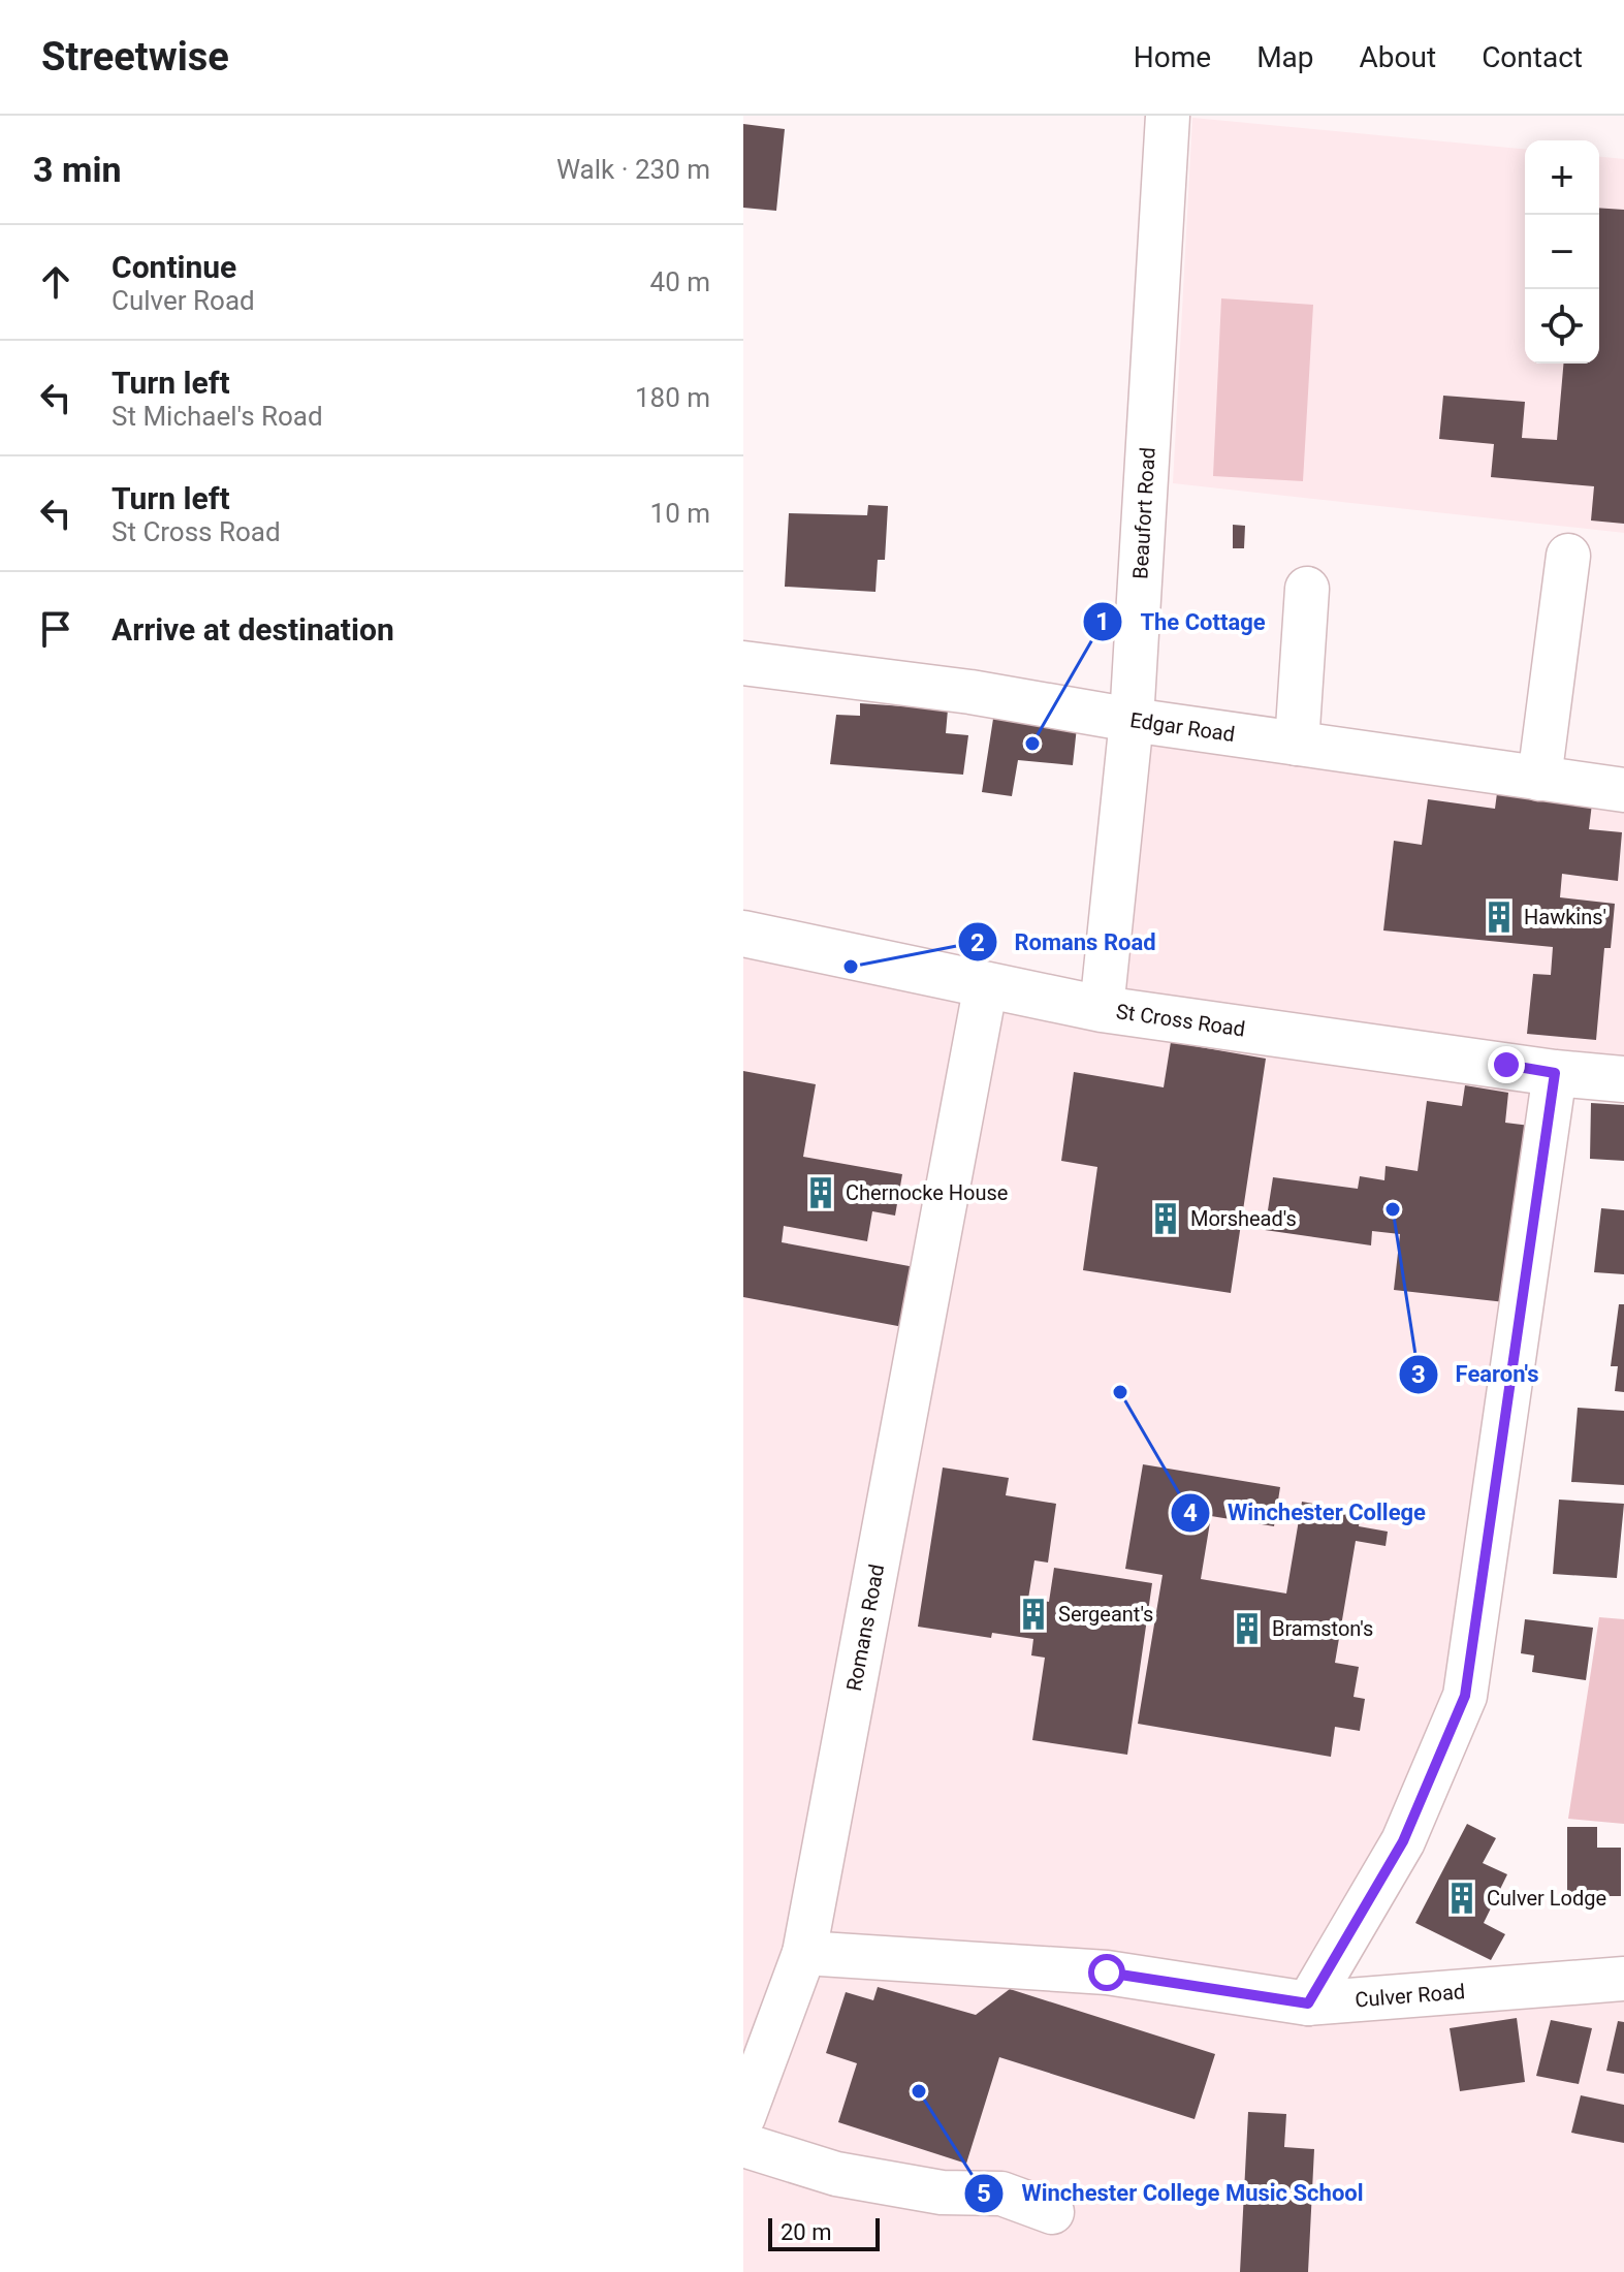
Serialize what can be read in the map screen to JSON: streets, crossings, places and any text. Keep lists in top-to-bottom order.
{
  "streets": {
    "main road": ["St Cross Road"],
    "street": [
      "Beaufort Road",
      "Edgar Road",
      "Romans Road",
      "Culver Road"
    ]
  },
  "crossings": [
    ["Beaufort Road", "Edgar Road"],
    ["Beaufort Road", "St Cross Road"],
    ["St Cross Road", "Romans Road"],
    ["Romans Road", "Culver Road"]
  ],
  "places": {
    "other": [
      "The Cottage",
      "Romans Road",
      "Fearon's",
      "Winchester College",
      "Winchester College Music School"
    ],
    "building": [
      "Hawkins'",
      "Chernocke House",
      "Morshead's",
      "Sergeant's",
      "Bramston's",
      "Culver Lodge"
    ]
  },
  "scale_bar": "20 m",
  "page": {
    "header": "Streetwise",
    "nav": [
      "Home",
      "Map",
      "About",
      "Contact"
    ],
    "heading": ["3 min", "Walk · 230 m"],
    "map_buttons": ["+", "−"],
    "list": [
      ["Continue", "Culver Road", "40 m"],
      ["Turn left", "St Michael's Road", "180 m"],
      ["Turn left", "St Cross Road", "10 m"],
      "Arrive at destination"
    ],
    "scale": "20 m"
  }
}
